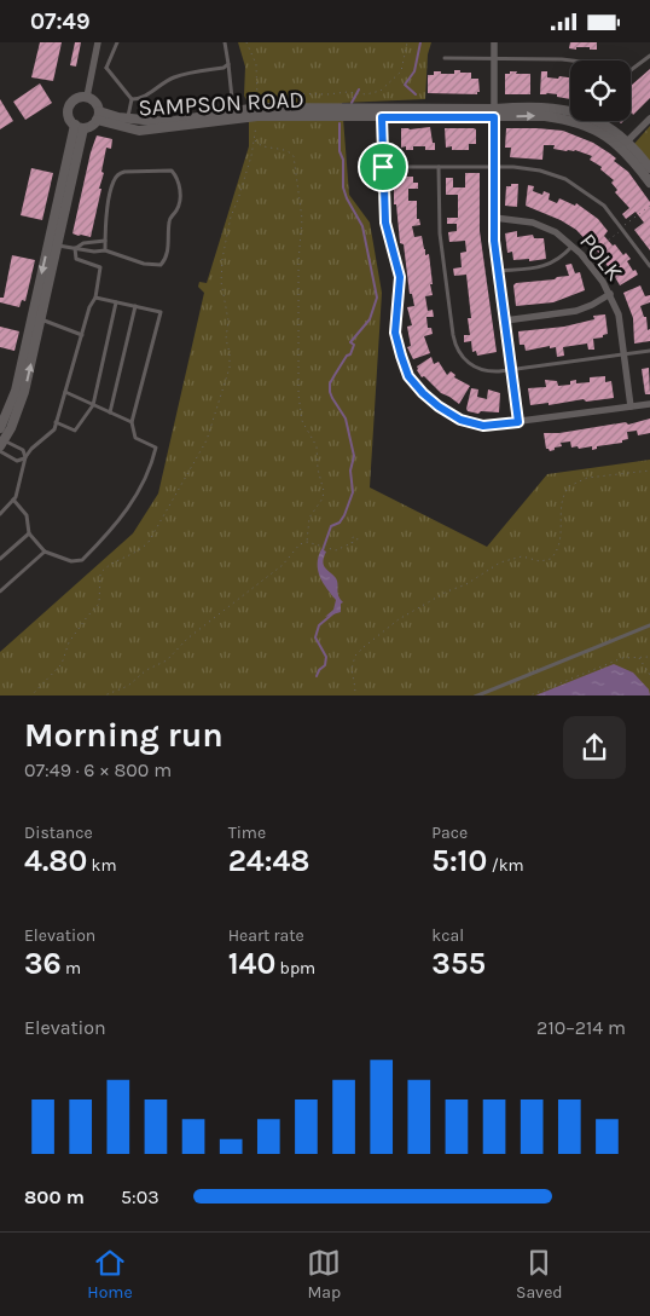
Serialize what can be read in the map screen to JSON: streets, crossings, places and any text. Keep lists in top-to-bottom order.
{
  "streets": {
    "street": ["SAMPSON ROAD", "POLK"]
  },
  "page": {
    "status": "07:49",
    "heading": ["Morning run", "07:49 · 6 × 800 m"],
    "stats": [
      ["Distance", "4.80 km"],
      ["Time", "24:48"],
      ["Pace", "5:10 /km"],
      ["Elevation", "36 m"],
      ["Heart rate", "140 bpm"],
      ["kcal", "355"]
    ],
    "chart": ["Elevation", "210–214 m"],
    "list": [
      {
        "name": "800 m",
        "note": "5:03"
      }
    ],
    "tabs": ["Home", "Map", "Saved"]
  }
}
